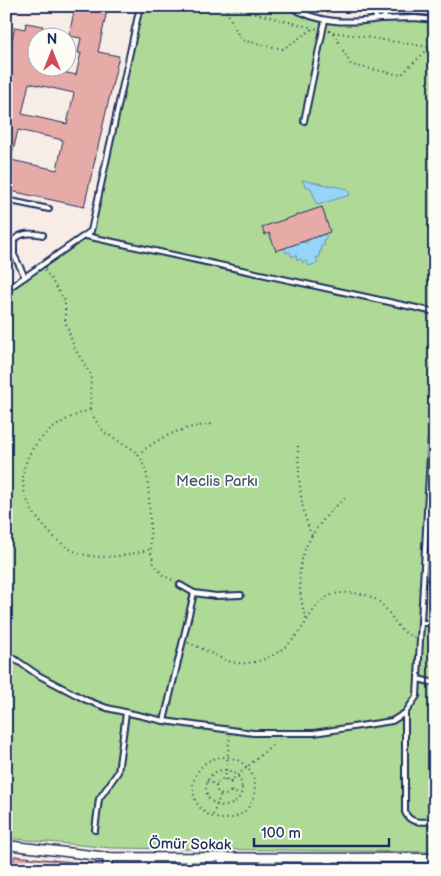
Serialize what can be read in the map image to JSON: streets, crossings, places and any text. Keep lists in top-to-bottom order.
{
  "streets": {
    "street": ["Ömür Sokak"]
  },
  "parks": ["Meclis Parkı"],
  "scale_bar": "100 m",
  "north": "top"
}
